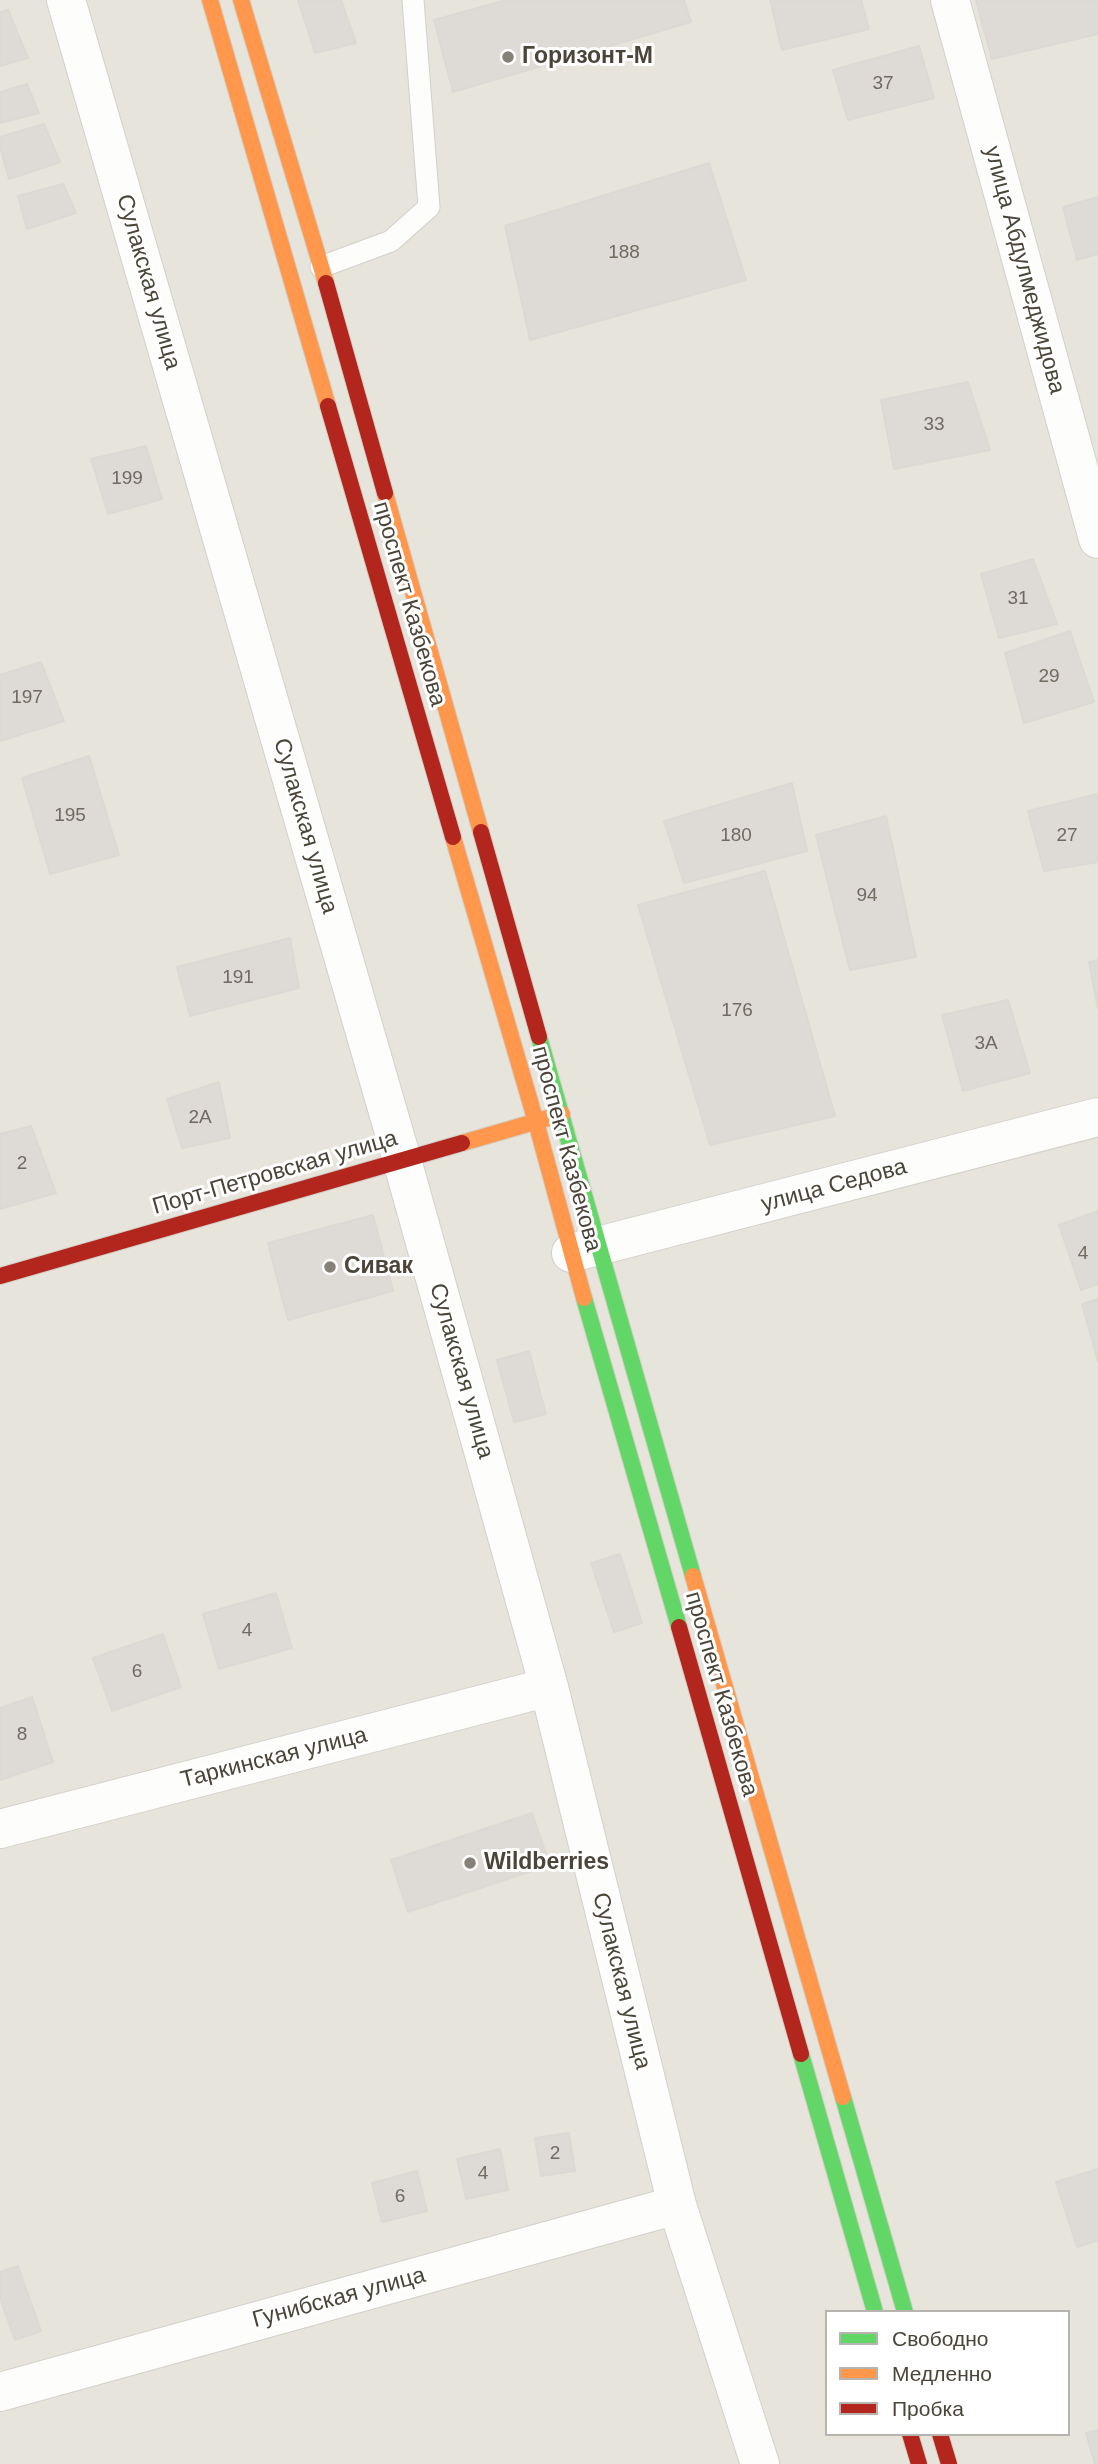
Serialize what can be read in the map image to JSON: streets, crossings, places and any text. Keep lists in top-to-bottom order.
{
  "streets": {
    "main road": ["проспект Казбекова", "Порт-Петровская улица"],
    "street": [
      "улица Абдулмеджидова",
      "Сулакская улица",
      "улица Седова",
      "Таркинская улица",
      "Гунибская улица"
    ]
  },
  "crossings": [
    ["Сулакская улица", "Порт-Петровская улица"],
    ["Сулакская улица", "Таркинская улица"],
    ["Сулакская улица", "Гунибская улица"],
    ["проспект Казбекова", "Порт-Петровская улица"],
    ["проспект Казбекова", "улица Седова"]
  ],
  "places": ["Горизонт-М", "Сивак", "Wildberries"],
  "house_numbers": [
    "37",
    "188",
    "33",
    "199",
    "31",
    "29",
    "197",
    "195",
    "180",
    "27",
    "94",
    "191",
    "176",
    "3А",
    "2А",
    "2",
    "4",
    "4",
    "6",
    "8",
    "2",
    "4",
    "6"
  ],
  "legend": ["Свободно", "Медленно", "Пробка"]
}
